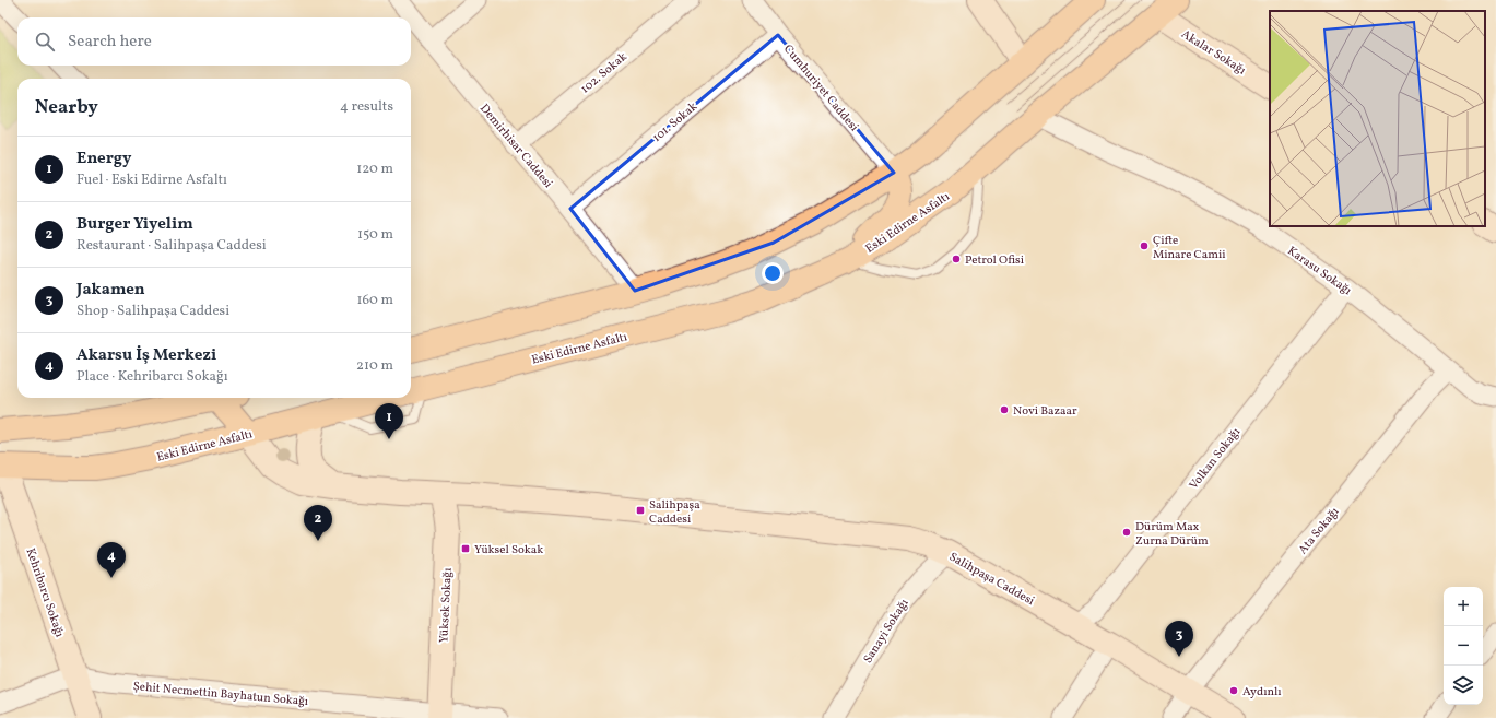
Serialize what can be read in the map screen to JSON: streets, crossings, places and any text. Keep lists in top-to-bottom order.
{
  "streets": {
    "main road": [
      "Akalar Sokağı",
      "Eski Edirne Asfaltı",
      "Salihpaşa Caddesi",
      "Kehribarcı Sokağı",
      "Yüksek Sokağı"
    ],
    "street": [
      "102. Sokak",
      "Cumhuriyet Caddesi",
      "101. Sokak",
      "Demirhisar Caddesi",
      "Karasu Sokağı",
      "Volkan Sokağı",
      "Ata Sokağı",
      "Sanayi Sokağı",
      "Şehit Necmettin Bayhatun Sokağı"
    ]
  },
  "crossings": [
    ["Akalar Sokağı", "Eski Edirne Asfaltı"],
    ["102. Sokak", "Demirhisar Caddesi"],
    ["Cumhuriyet Caddesi", "101. Sokak"],
    ["101. Sokak", "Demirhisar Caddesi"],
    ["Eski Edirne Asfaltı", "Karasu Sokağı"],
    ["Eski Edirne Asfaltı", "Salihpaşa Caddesi"],
    ["Eski Edirne Asfaltı", "Kehribarcı Sokağı"],
    ["Karasu Sokağı", "Volkan Sokağı"],
    ["Karasu Sokağı", "Ata Sokağı"],
    ["Volkan Sokağı", "Salihpaşa Caddesi"],
    ["Ata Sokağı", "Salihpaşa Caddesi"],
    ["Salihpaşa Caddesi", "Yüksek Sokağı"],
    ["Salihpaşa Caddesi", "Sanayi Sokağı"],
    ["Kehribarcı Sokağı", "Şehit Necmettin Bayhatun Sokağı"],
    ["Yüksek Sokağı", "Şehit Necmettin Bayhatun Sokağı"]
  ],
  "places": {
    "other": [
      "Çifte Minare Camii",
      "Petrol Ofisi",
      "Novi Bazaar",
      "Dürüm Max Zurna Dürüm",
      "Aydınlı"
    ],
    "transit": ["Salihpaşa Caddesi", "Yüksel Sokak"]
  },
  "page": {
    "search": "Search here",
    "heading": ["Nearby", "4 results"],
    "list": [
      {
        "mark": "1",
        "name": "Energy",
        "note": "Fuel · Eski Edirne Asfaltı",
        "value": "120 m"
      },
      {
        "mark": "2",
        "name": "Burger Yiyelim",
        "note": "Restaurant · Salihpaşa Caddesi",
        "value": "150 m"
      },
      {
        "mark": "3",
        "name": "Jakamen",
        "note": "Shop · Salihpaşa Caddesi",
        "value": "160 m"
      },
      {
        "mark": "4",
        "name": "Akarsu İş Merkezi",
        "note": "Place · Kehribarcı Sokağı",
        "value": "210 m"
      }
    ],
    "pins": [
      "1",
      "2",
      "4",
      "3"
    ],
    "map_buttons": ["+", "−"]
  }
}
